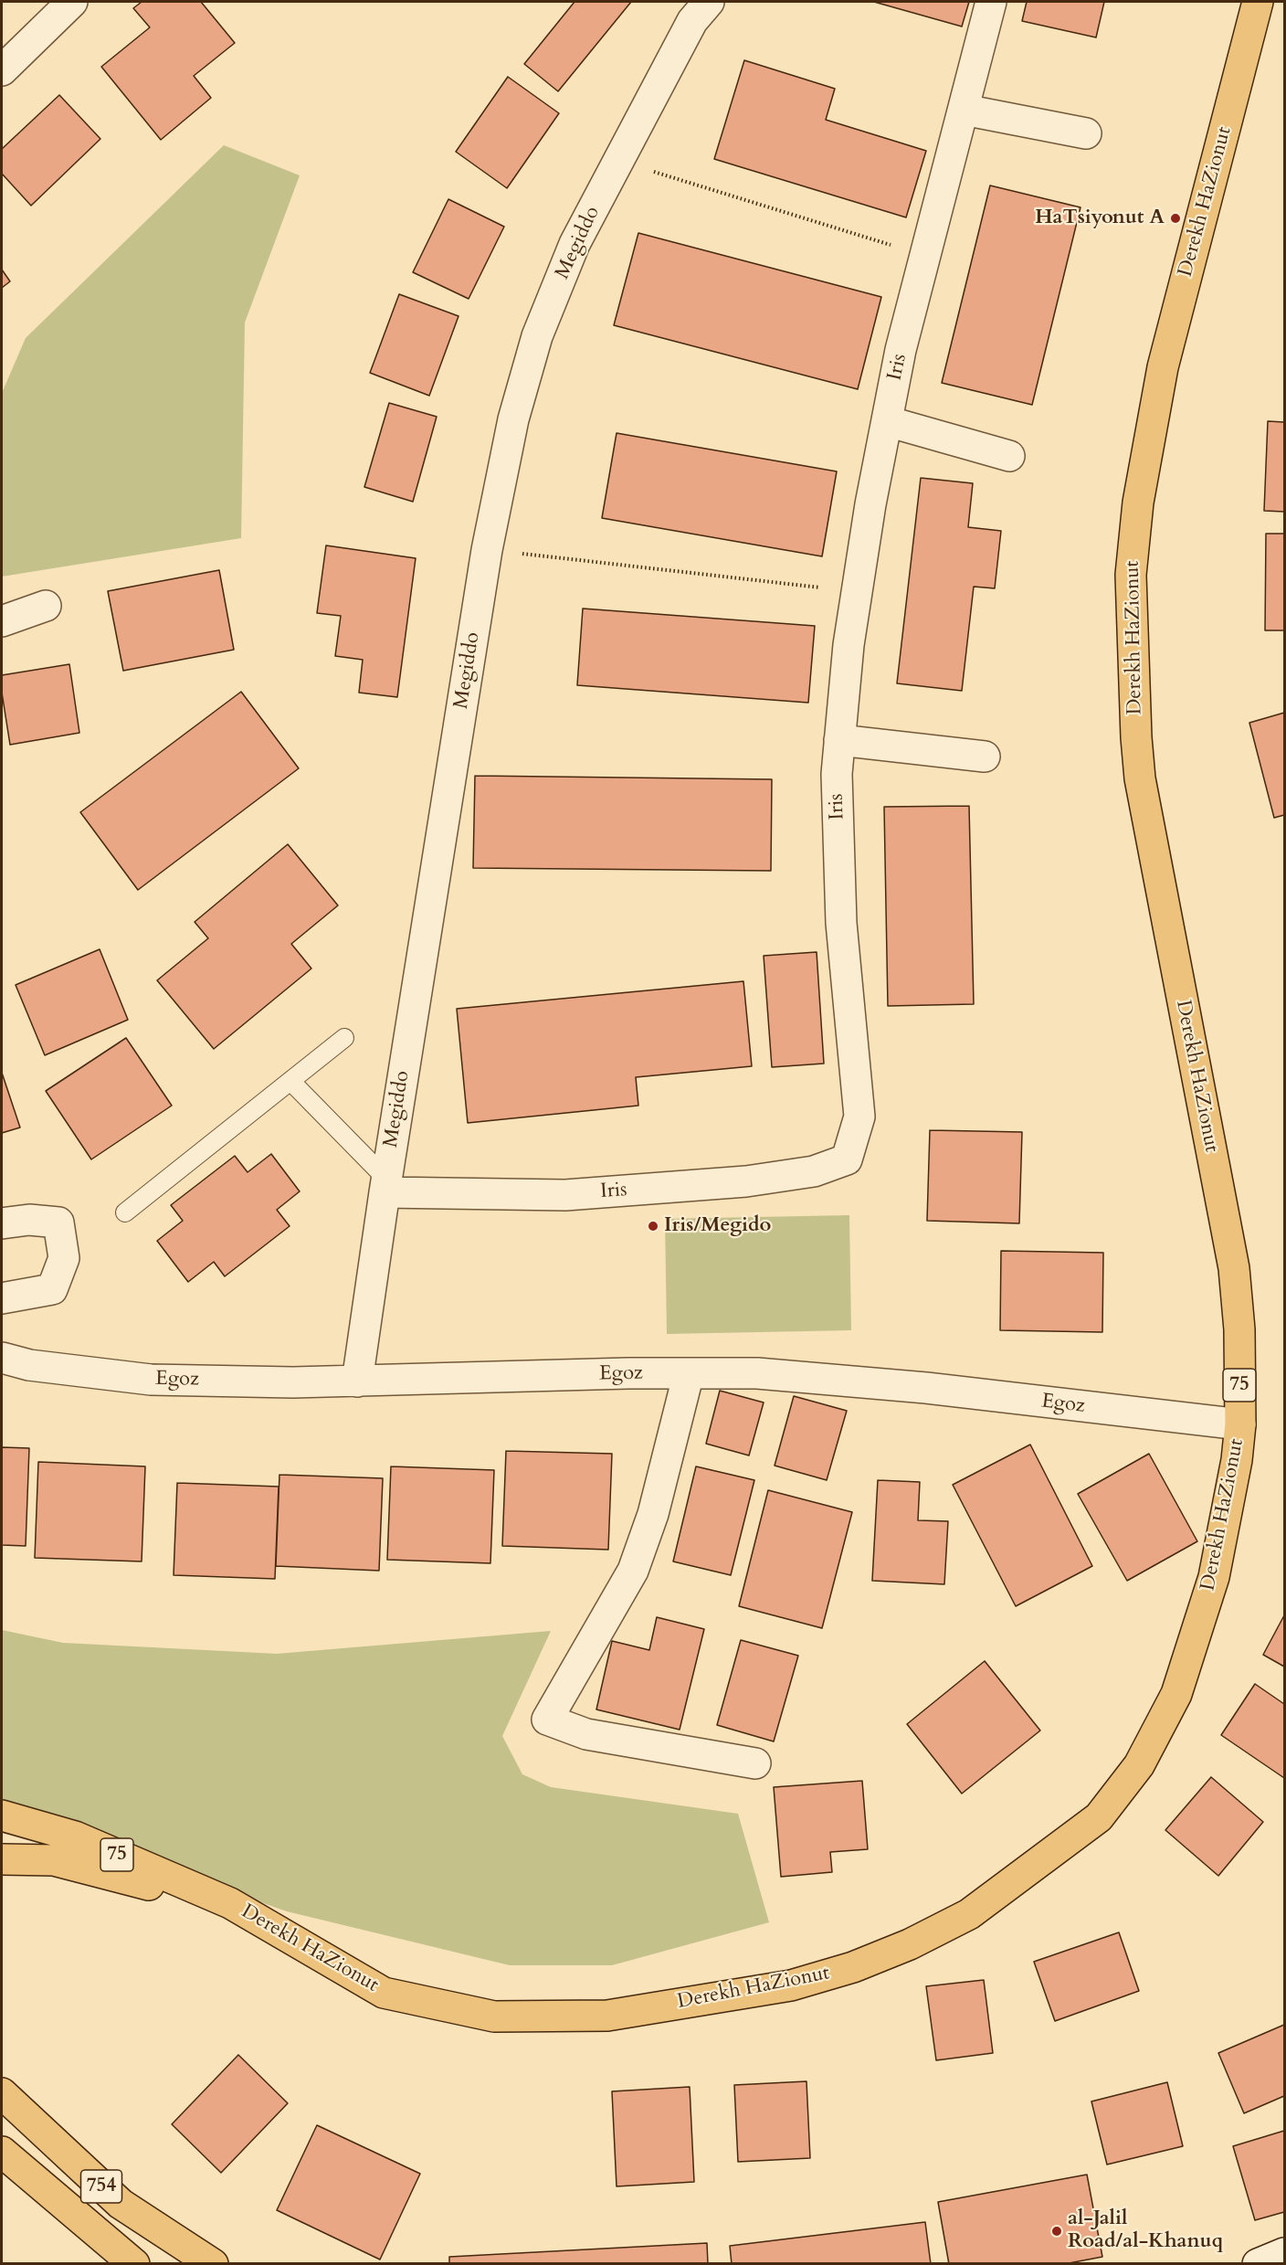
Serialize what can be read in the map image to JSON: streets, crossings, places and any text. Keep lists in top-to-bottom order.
{
  "streets": {
    "main road": ["Derekh HaZionut", "75", "754"],
    "street": ["Megiddo", "Iris", "Egoz"]
  },
  "crossings": [
    ["Derekh HaZionut", "Egoz"],
    ["Megiddo", "Iris"],
    ["Megiddo", "Egoz"]
  ],
  "places": ["HaTsiyonut A", "Iris/Megido", "al-Jalil Road/al-Khanuq"]
}
